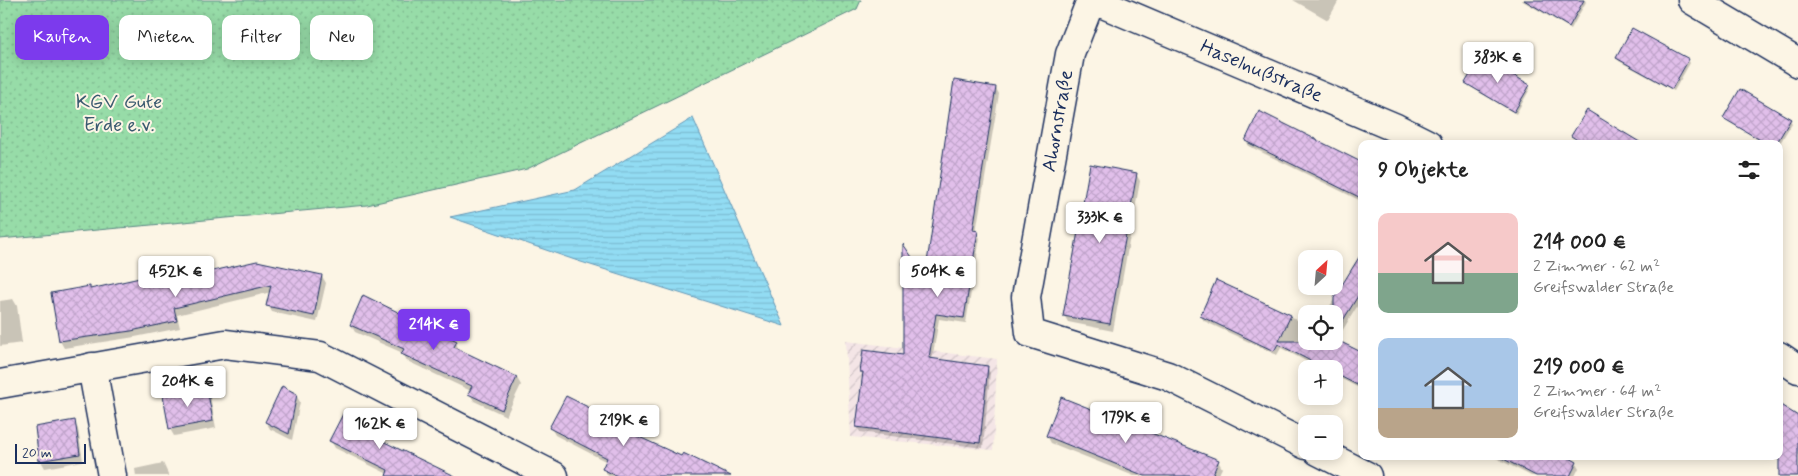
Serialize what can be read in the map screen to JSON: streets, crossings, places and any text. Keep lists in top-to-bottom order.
{
  "streets": {
    "street": ["Haselnußstraße", "Ahornstraße"]
  },
  "parks": ["KGV Gute Erde e.v."],
  "scale_bar": "20 m",
  "north": "top right",
  "page": {
    "chip": [
      "Kaufen",
      "Mieten",
      "Filter",
      "Neu"
    ],
    "price": [
      "383K €",
      "333K €",
      "452K €",
      "504K €",
      "214K €",
      "204K €",
      "179K €",
      "219K €",
      "162K €"
    ],
    "heading": "9 Objekte",
    "list": [
      {
        "name": "214 000 €",
        "note": "2 Zimmer · 62 m² · Greifswalder Straße"
      },
      {
        "name": "219 000 €",
        "note": "2 Zimmer · 64 m² · Greifswalder Straße"
      }
    ],
    "map_buttons": ["+", "−"],
    "scale": "20 m"
  }
}
